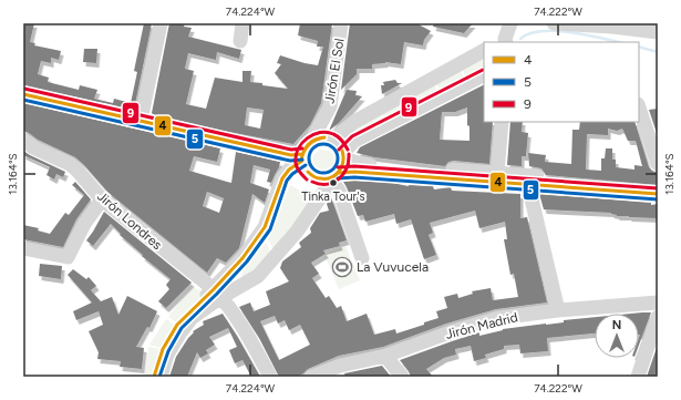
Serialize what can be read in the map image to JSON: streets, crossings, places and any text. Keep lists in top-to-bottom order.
{
  "streets": {
    "street": ["Jirón El Sol", "Jirón Londres", "Jirón Madrid"]
  },
  "places": {
    "other": ["Tinka Tour's"],
    "sports": ["La Vuvucela"]
  },
  "lines": ["transit line 9", "transit line 4", "transit line 5"],
  "legend": ["4", "5", "9"],
  "north": "top",
  "coordinates": ["74.224°W", "74.222°W", "13.164°S"]
}
